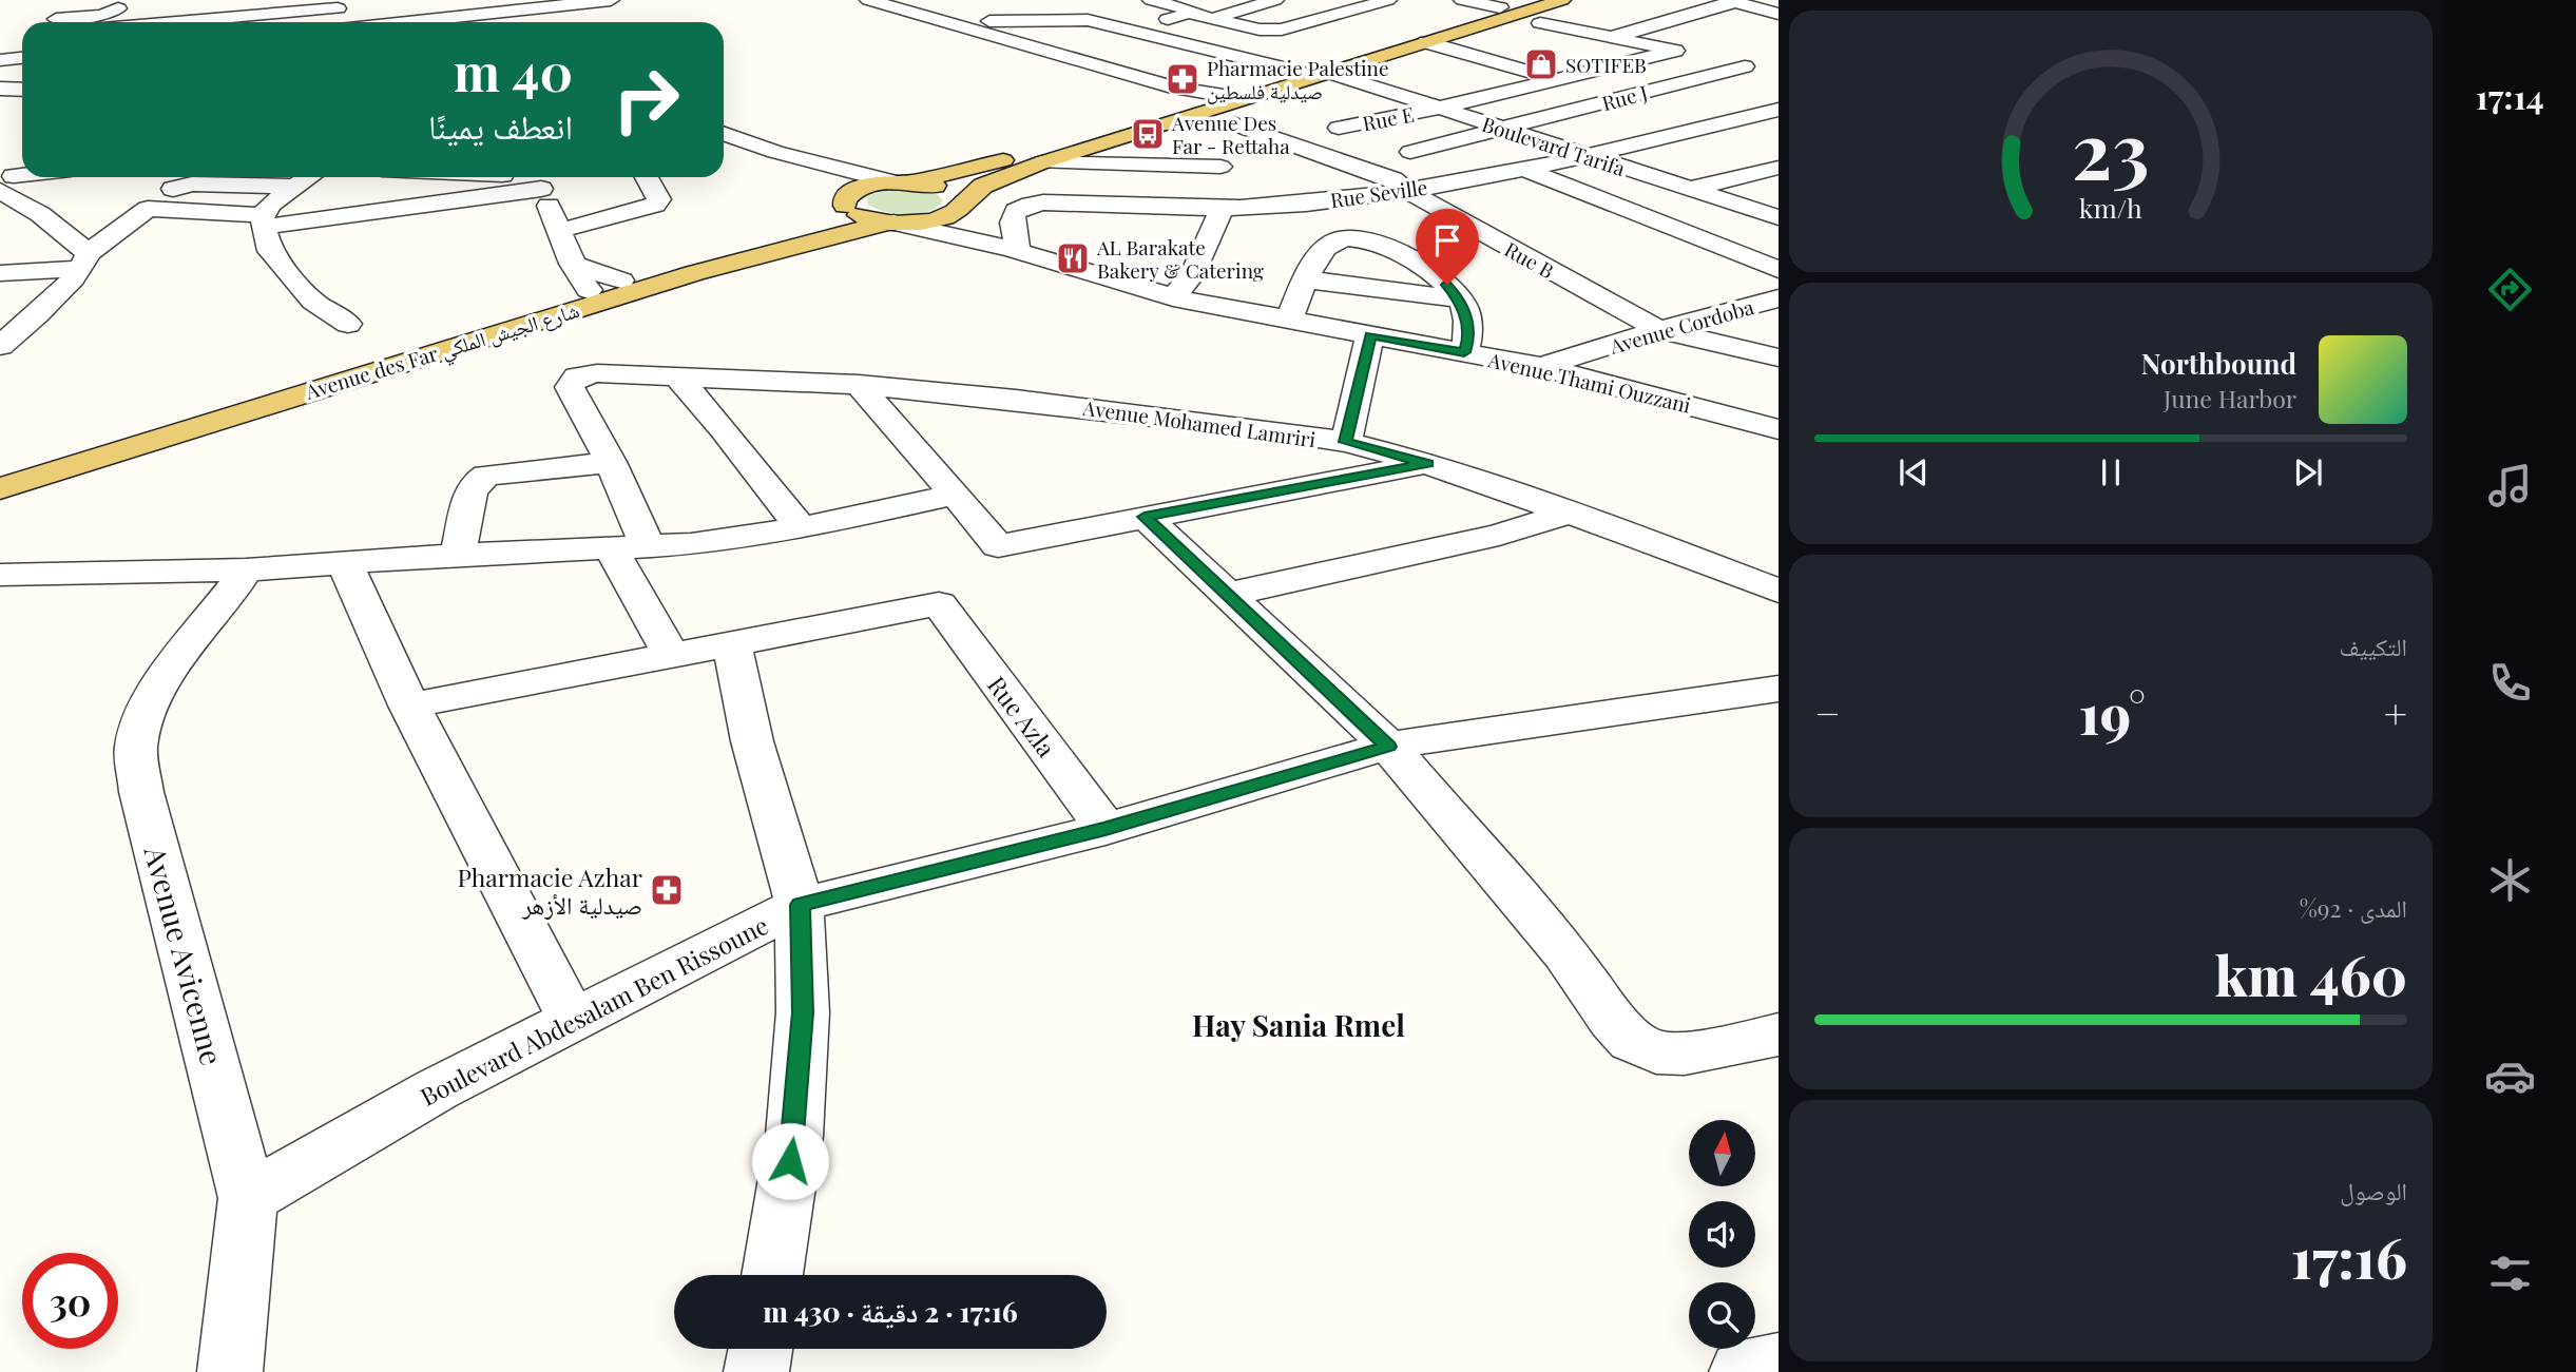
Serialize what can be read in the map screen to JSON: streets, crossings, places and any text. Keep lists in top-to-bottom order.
{
  "streets": {
    "main road": ["Avenue des Far شارع الجيش الملكي"],
    "street": [
      "Rue J",
      "Rue E",
      "Boulevard Tarifa",
      "Rue Seville",
      "Rue B",
      "Avenue Cordoba",
      "Avenue Thami Ouzzani",
      "Avenue Mohamed Lamriri",
      "Rue Azla",
      "Avenue Avicenne",
      "Boulevard Abdesalam Ben Rissoune"
    ]
  },
  "crossings": [
    ["Rue J", "Boulevard Tarifa"],
    ["Rue E", "Boulevard Tarifa"],
    ["Boulevard Tarifa", "Rue Seville"],
    ["Rue Seville", "Rue B"],
    ["Rue Seville", "Avenue Thami Ouzzani"],
    ["Rue B", "Avenue Cordoba"],
    ["Avenue Cordoba", "Avenue Thami Ouzzani"],
    ["Avenue des Far شارع الجيش الملكي", "Avenue Thami Ouzzani"],
    ["Rue Azla", "Boulevard Abdesalam Ben Rissoune"],
    ["Avenue Avicenne", "Boulevard Abdesalam Ben Rissoune"]
  ],
  "districts": ["Hay Sania Rmel"],
  "places": {
    "shop": ["SOTIFEB"],
    "pharmacy": ["Pharmacie Palestine صيدلية فلسطين", "Pharmacie Azhar صيدلية الأزهر"],
    "bus stop": ["Avenue Des Far - Rettaha"],
    "restaurant": ["AL Barakate Bakery & Catering"]
  },
  "north": "top",
  "page": {
    "tabs": "17:14",
    "turn": ["40 m", "انعطف يمينًا"],
    "song": ["Northbound", "June Harbor"],
    "tile": [
      "التكييف",
      ["المدى · 92%", "460 km"],
      ["الوصول", "17:16"]
    ],
    "heat": ["−", "19°", "+"],
    "limit": "30",
    "trip": "17:16 · 2 دقيقة · 430 m",
    "gauge": ["23", "km/h"]
  }
}
